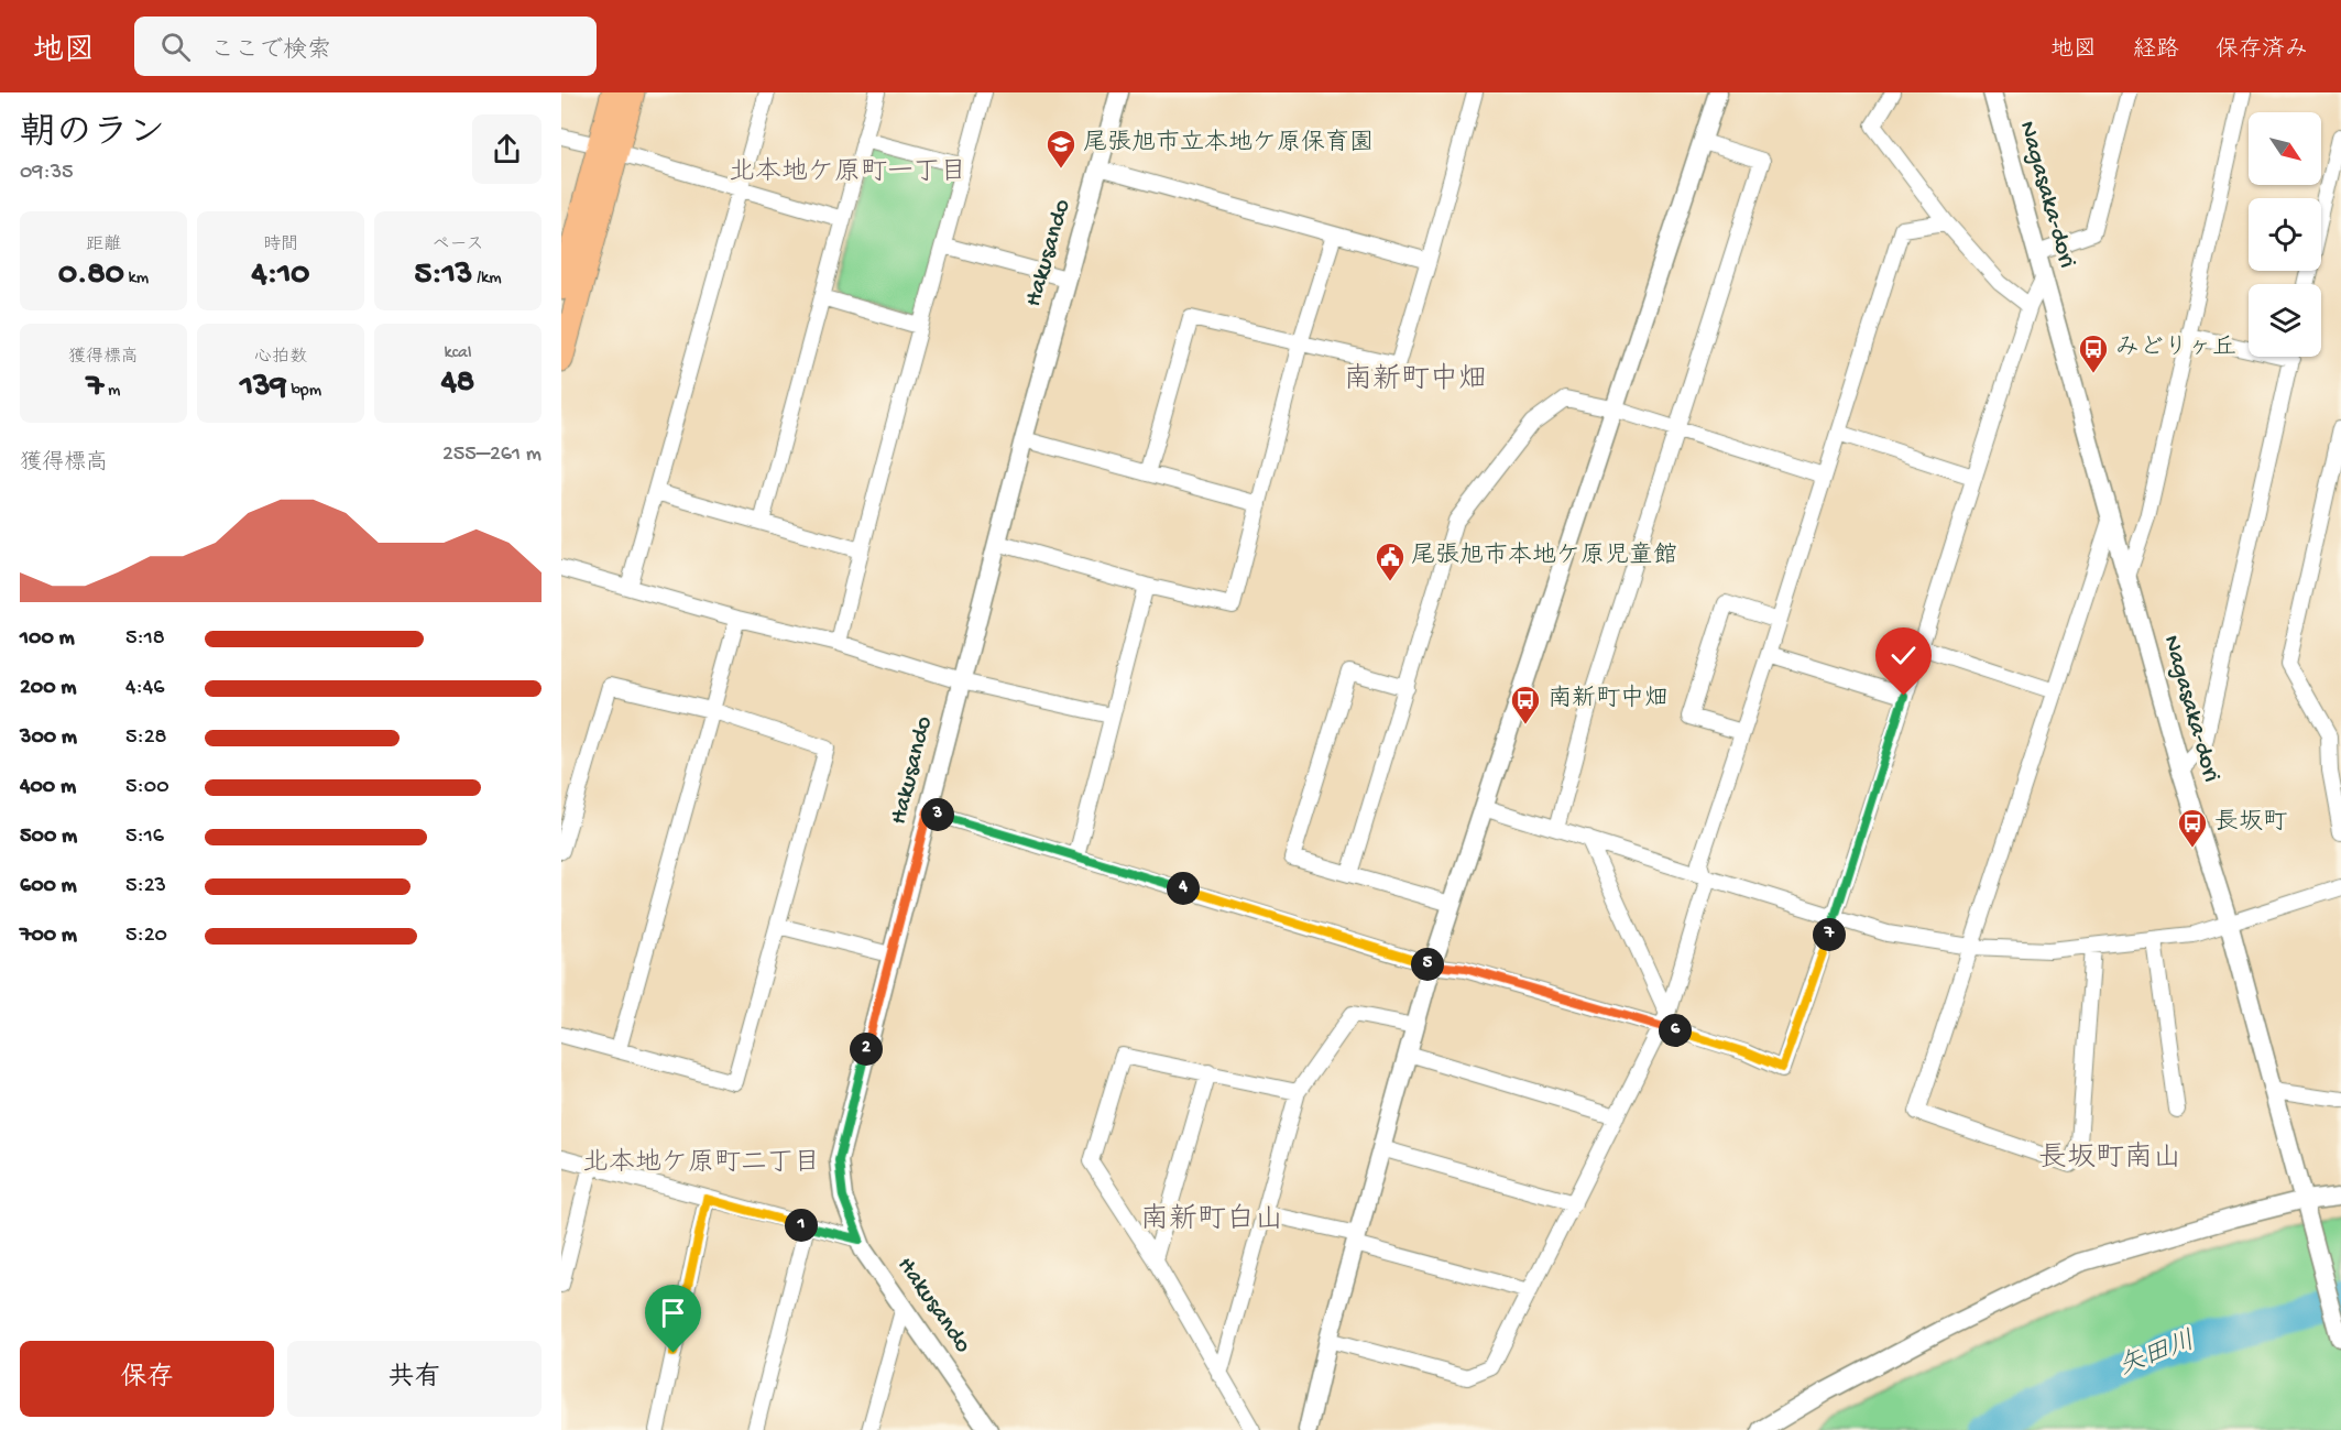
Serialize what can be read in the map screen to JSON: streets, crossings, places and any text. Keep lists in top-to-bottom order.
{
  "streets": {
    "street": ["Nagasaka-dori", "Hakusando"]
  },
  "districts": [
    "北本地ケ原町一丁目",
    "南新町中畑",
    "長坂町南山",
    "北本地ケ原町二丁目",
    "南新町白山"
  ],
  "water": ["矢田川"],
  "places": {
    "school or university": ["尾張旭市立本地ケ原保育園"],
    "bus stop": ["みどりヶ丘", "南新町中畑", "長坂町"],
    "public building": ["尾張旭市本地ケ原児童館"]
  },
  "north": "bottom right",
  "page": {
    "header": "地図",
    "search": "ここで検索",
    "nav": ["地図", "経路", "保存済み"],
    "heading": ["朝のラン", "09:35"],
    "stats": [
      ["距離", "0.80 km"],
      ["時間", "4:10"],
      ["ペース", "5:13 /km"],
      ["獲得標高", "7 m"],
      ["心拍数", "139 bpm"],
      ["kcal", "48"]
    ],
    "chart": ["獲得標高", "255–261 m"],
    "list": [
      {
        "name": "100 m",
        "note": "5:18"
      },
      {
        "name": "200 m",
        "note": "4:46"
      },
      {
        "name": "300 m",
        "note": "5:28"
      },
      {
        "name": "400 m",
        "note": "5:00"
      },
      {
        "name": "500 m",
        "note": "5:16"
      },
      {
        "name": "600 m",
        "note": "5:23"
      },
      {
        "name": "700 m",
        "note": "5:20"
      }
    ],
    "pins": [
      "3",
      "4",
      "7",
      "5",
      "6",
      "2",
      "1"
    ],
    "buttons": ["保存", "共有"]
  }
}
